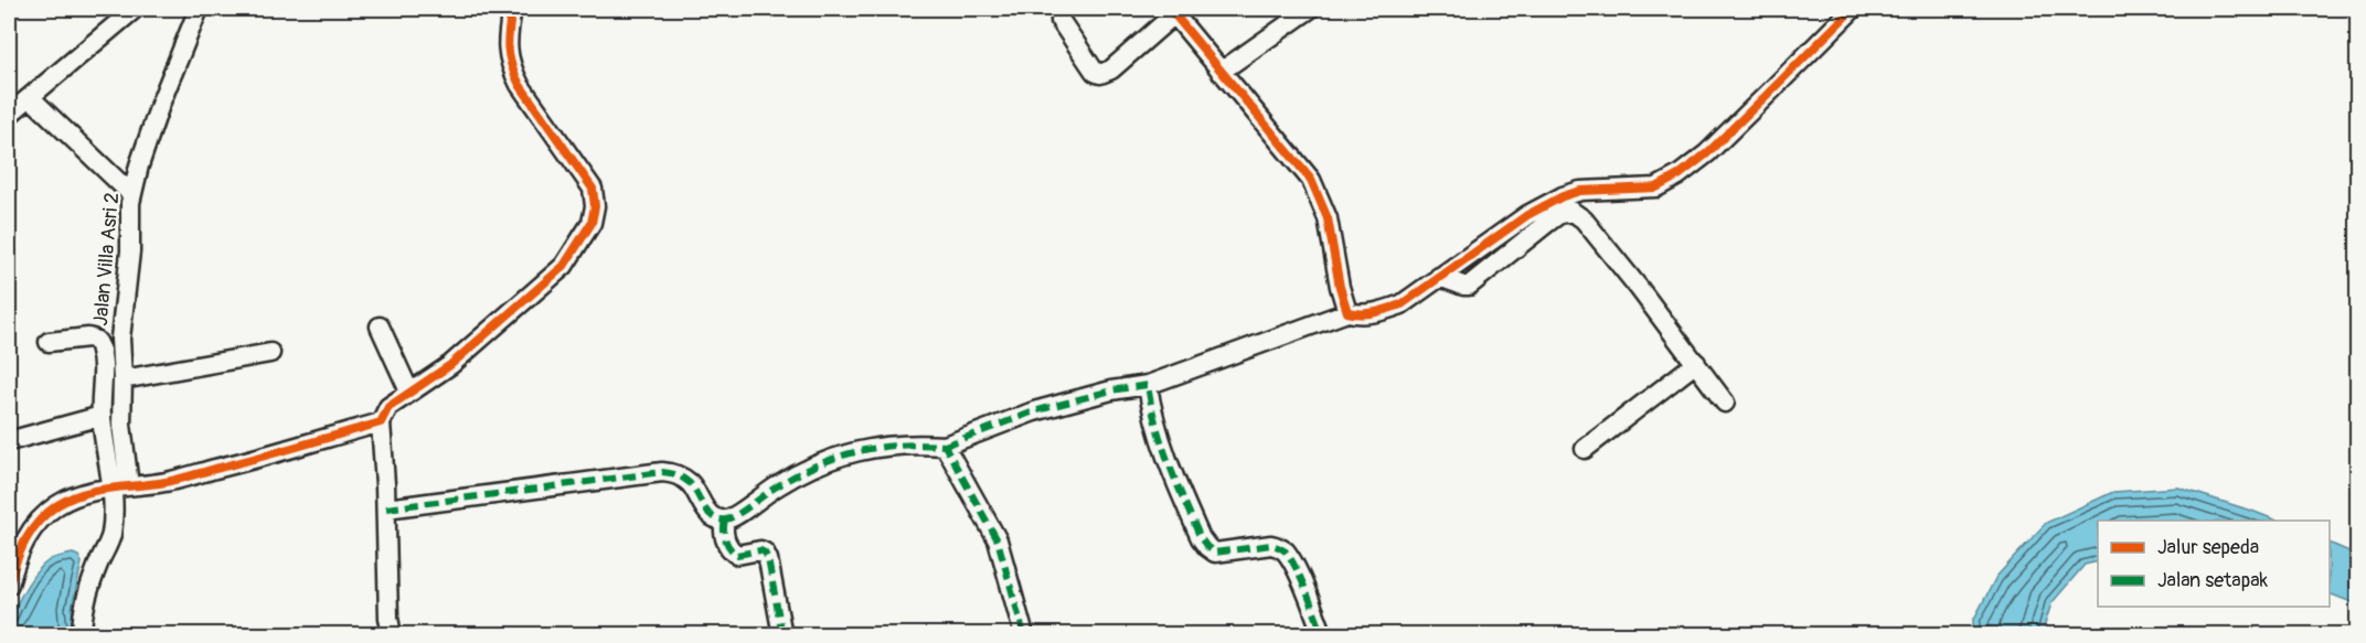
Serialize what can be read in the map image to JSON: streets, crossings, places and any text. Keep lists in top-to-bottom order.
{
  "streets": {
    "street": ["Jalan Villa Asri 2"]
  },
  "legend": ["Jalur sepeda", "Jalan setapak"]
}
